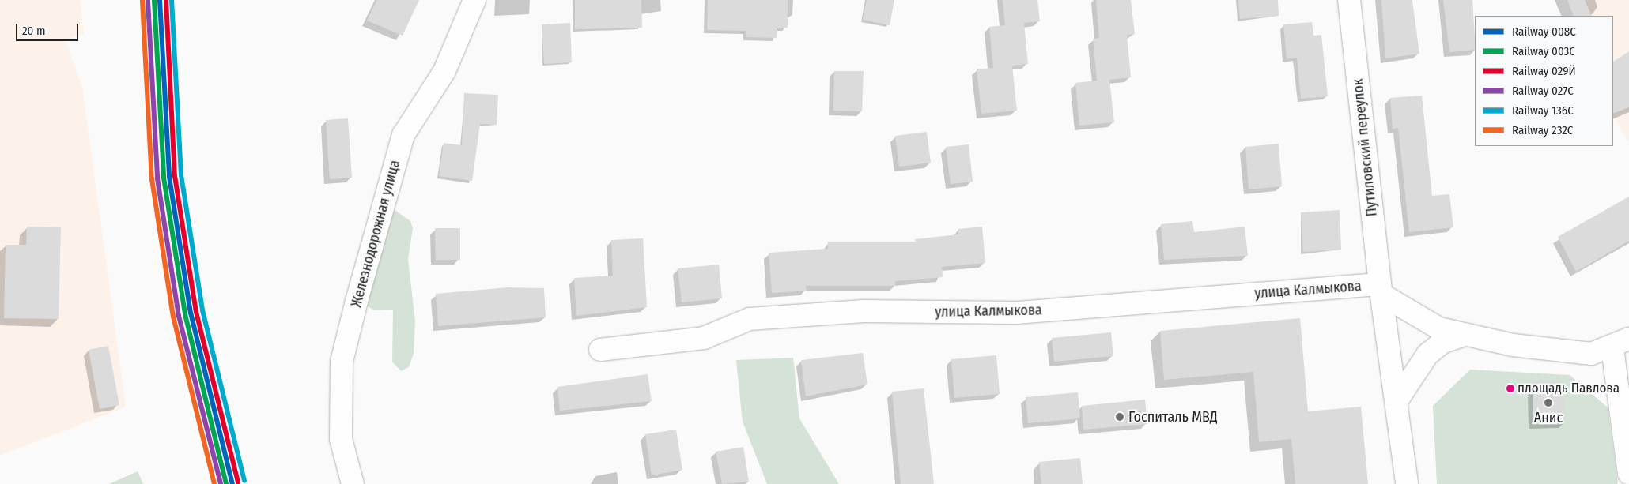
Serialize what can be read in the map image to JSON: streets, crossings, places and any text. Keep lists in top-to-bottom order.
{
  "streets": {
    "street": ["Путиловский переулок", "Железнодорожная улица", "улица Калмыкова"]
  },
  "crossings": [
    ["Путиловский переулок", "улица Калмыкова"]
  ],
  "places": ["площадь Павлова", "Анис", "Госпиталь МВД"],
  "lines": [
    "rail line 008С",
    "rail line 003С",
    "rail line 029Й",
    "rail line 136С",
    "rail line 027С",
    "rail line 232C"
  ],
  "legend": [
    "Railway 008С",
    "Railway 003С",
    "Railway 029Й",
    "Railway 027С",
    "Railway 136С",
    "Railway 232C"
  ],
  "scale_bar": "20 m"
}
